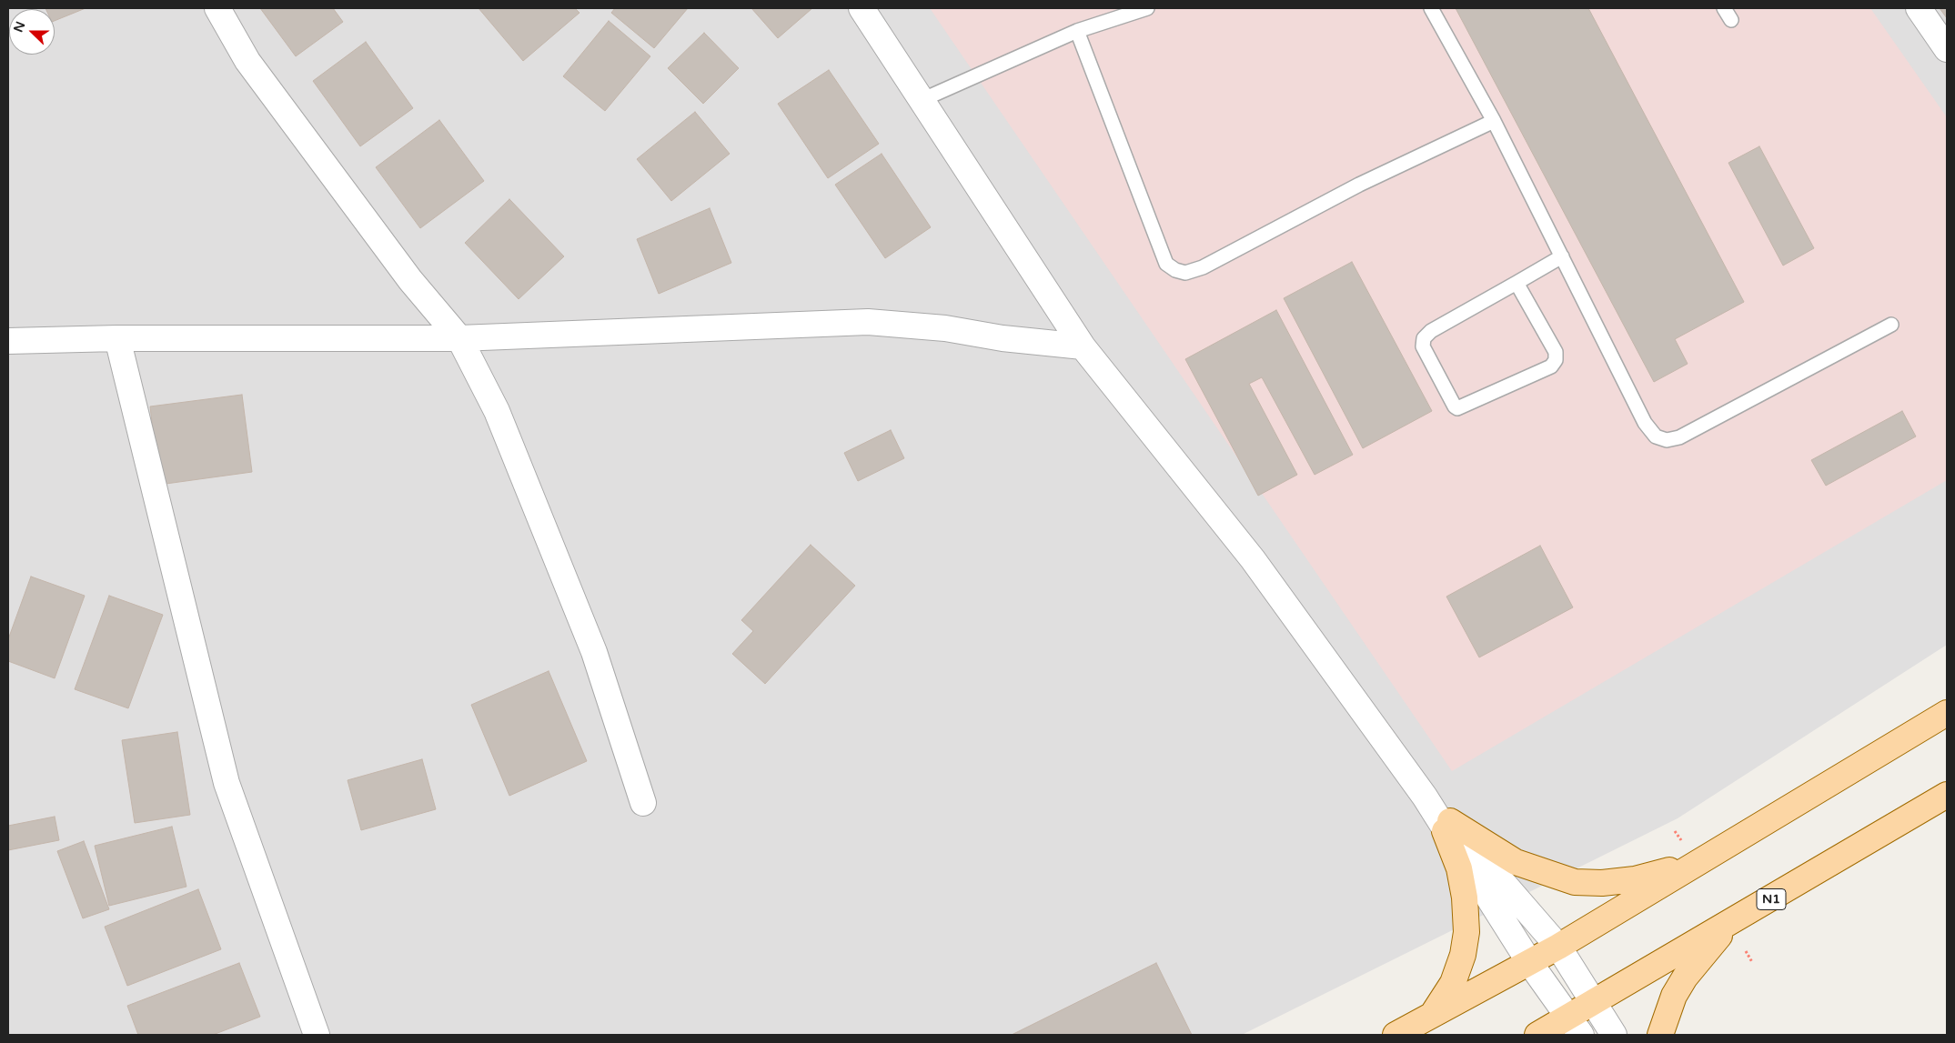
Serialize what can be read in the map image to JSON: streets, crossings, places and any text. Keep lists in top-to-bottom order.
{
  "streets": {
    "main road": ["N1"]
  },
  "north": "left"
}
